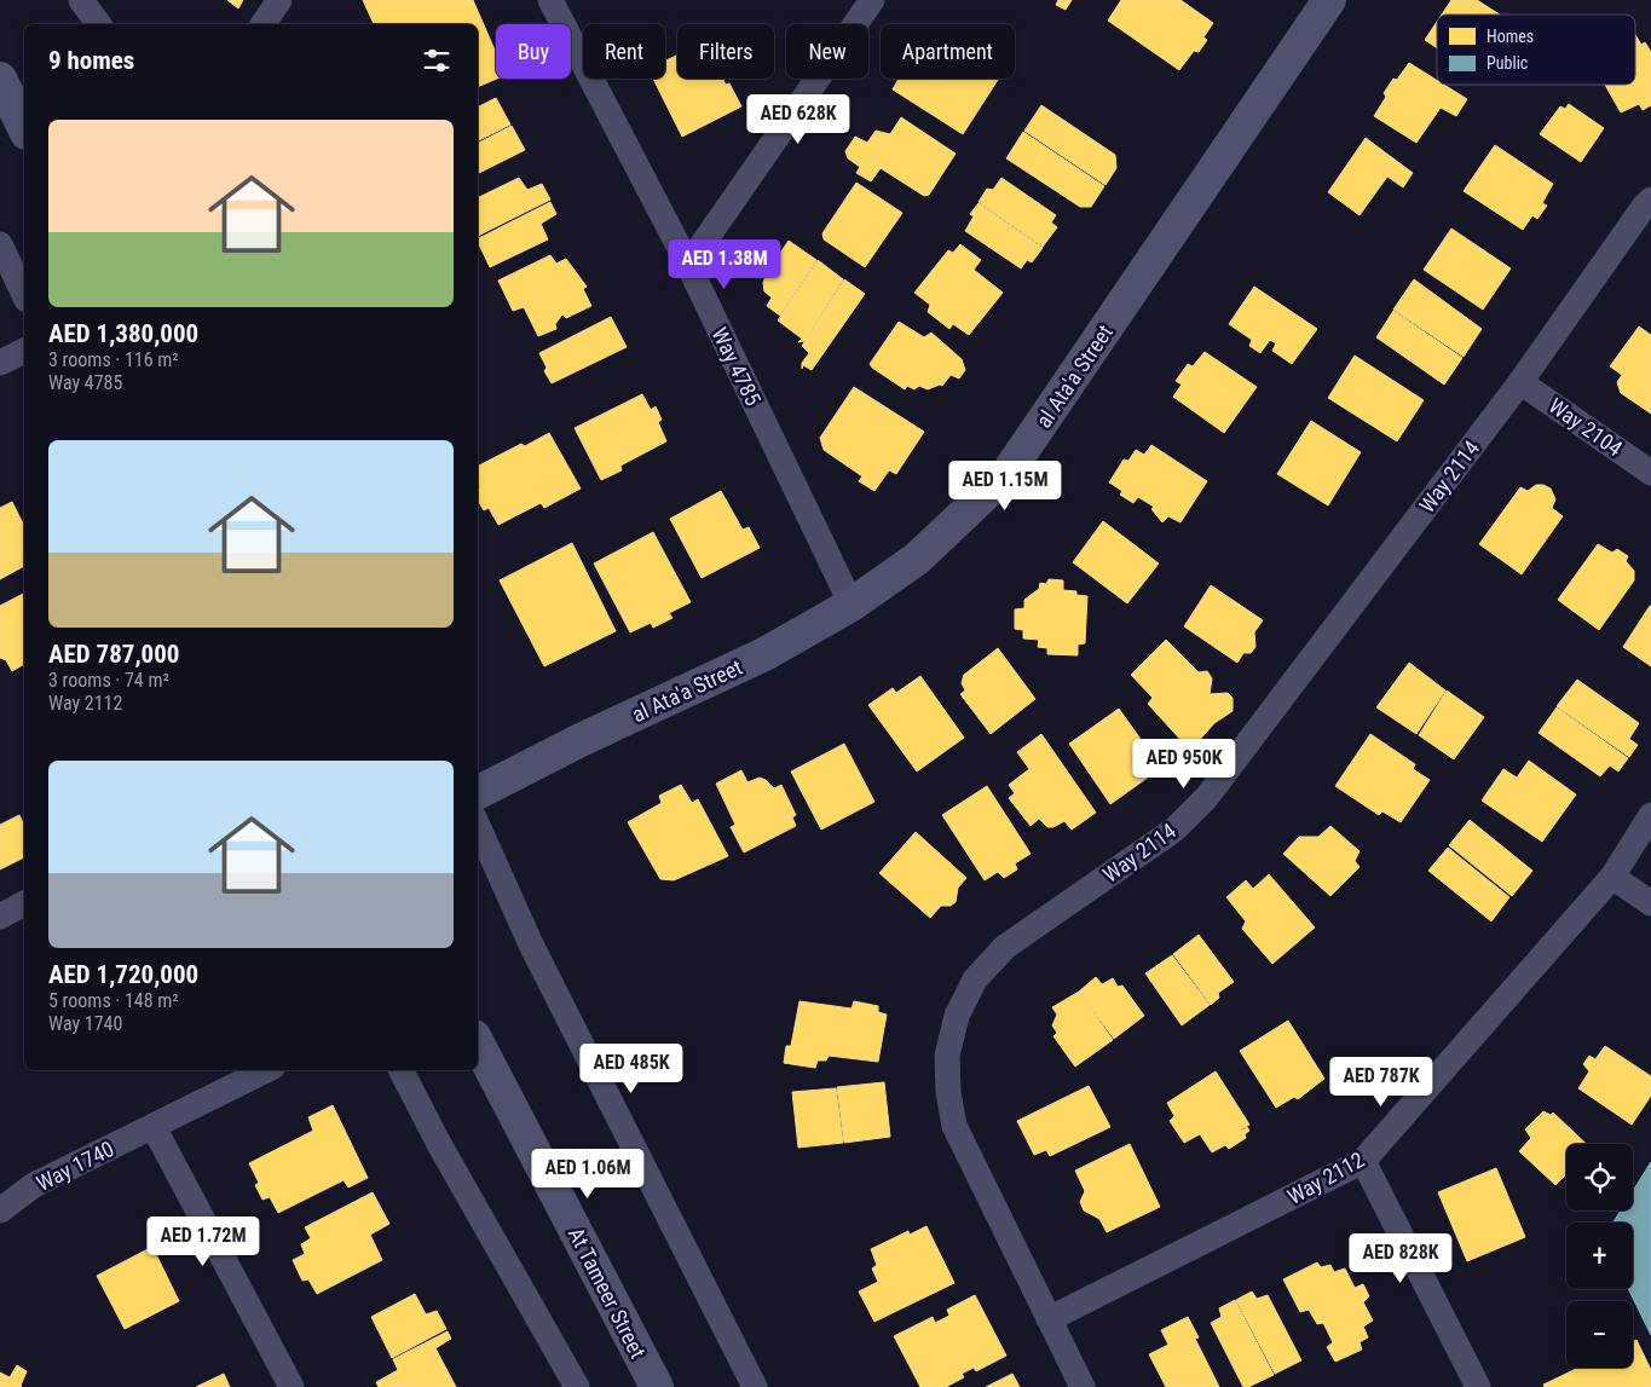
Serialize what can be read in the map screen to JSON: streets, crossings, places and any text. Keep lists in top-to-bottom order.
{
  "streets": {
    "street": [
      "Way 4785",
      "al Ata'a Street",
      "Way 2104",
      "Way 2114",
      "Way 1740",
      "Way 2112",
      "At Tameer Street"
    ]
  },
  "crossings": [
    ["Way 4785", "al Ata'a Street"],
    ["Way 2104", "Way 2114"],
    ["Way 2114", "Way 2112"]
  ],
  "legend": ["Homes", "Public"],
  "page": {
    "chip": [
      "Buy",
      "Rent",
      "Filters",
      "New",
      "Apartment"
    ],
    "heading": "9 homes",
    "price": [
      "AED 628K",
      "AED 1.38M",
      "AED 1.15M",
      "AED 950K",
      "AED 485K",
      "AED 787K",
      "AED 1.06M",
      "AED 1.72M",
      "AED 828K"
    ],
    "list": [
      {
        "name": "AED 1,380,000",
        "note": "3 rooms · 116 m² · Way 4785"
      },
      {
        "name": "AED 787,000",
        "note": "3 rooms · 74 m² · Way 2112"
      },
      {
        "name": "AED 1,720,000",
        "note": "5 rooms · 148 m² · Way 1740"
      }
    ],
    "map_buttons": ["+", "−"]
  }
}
